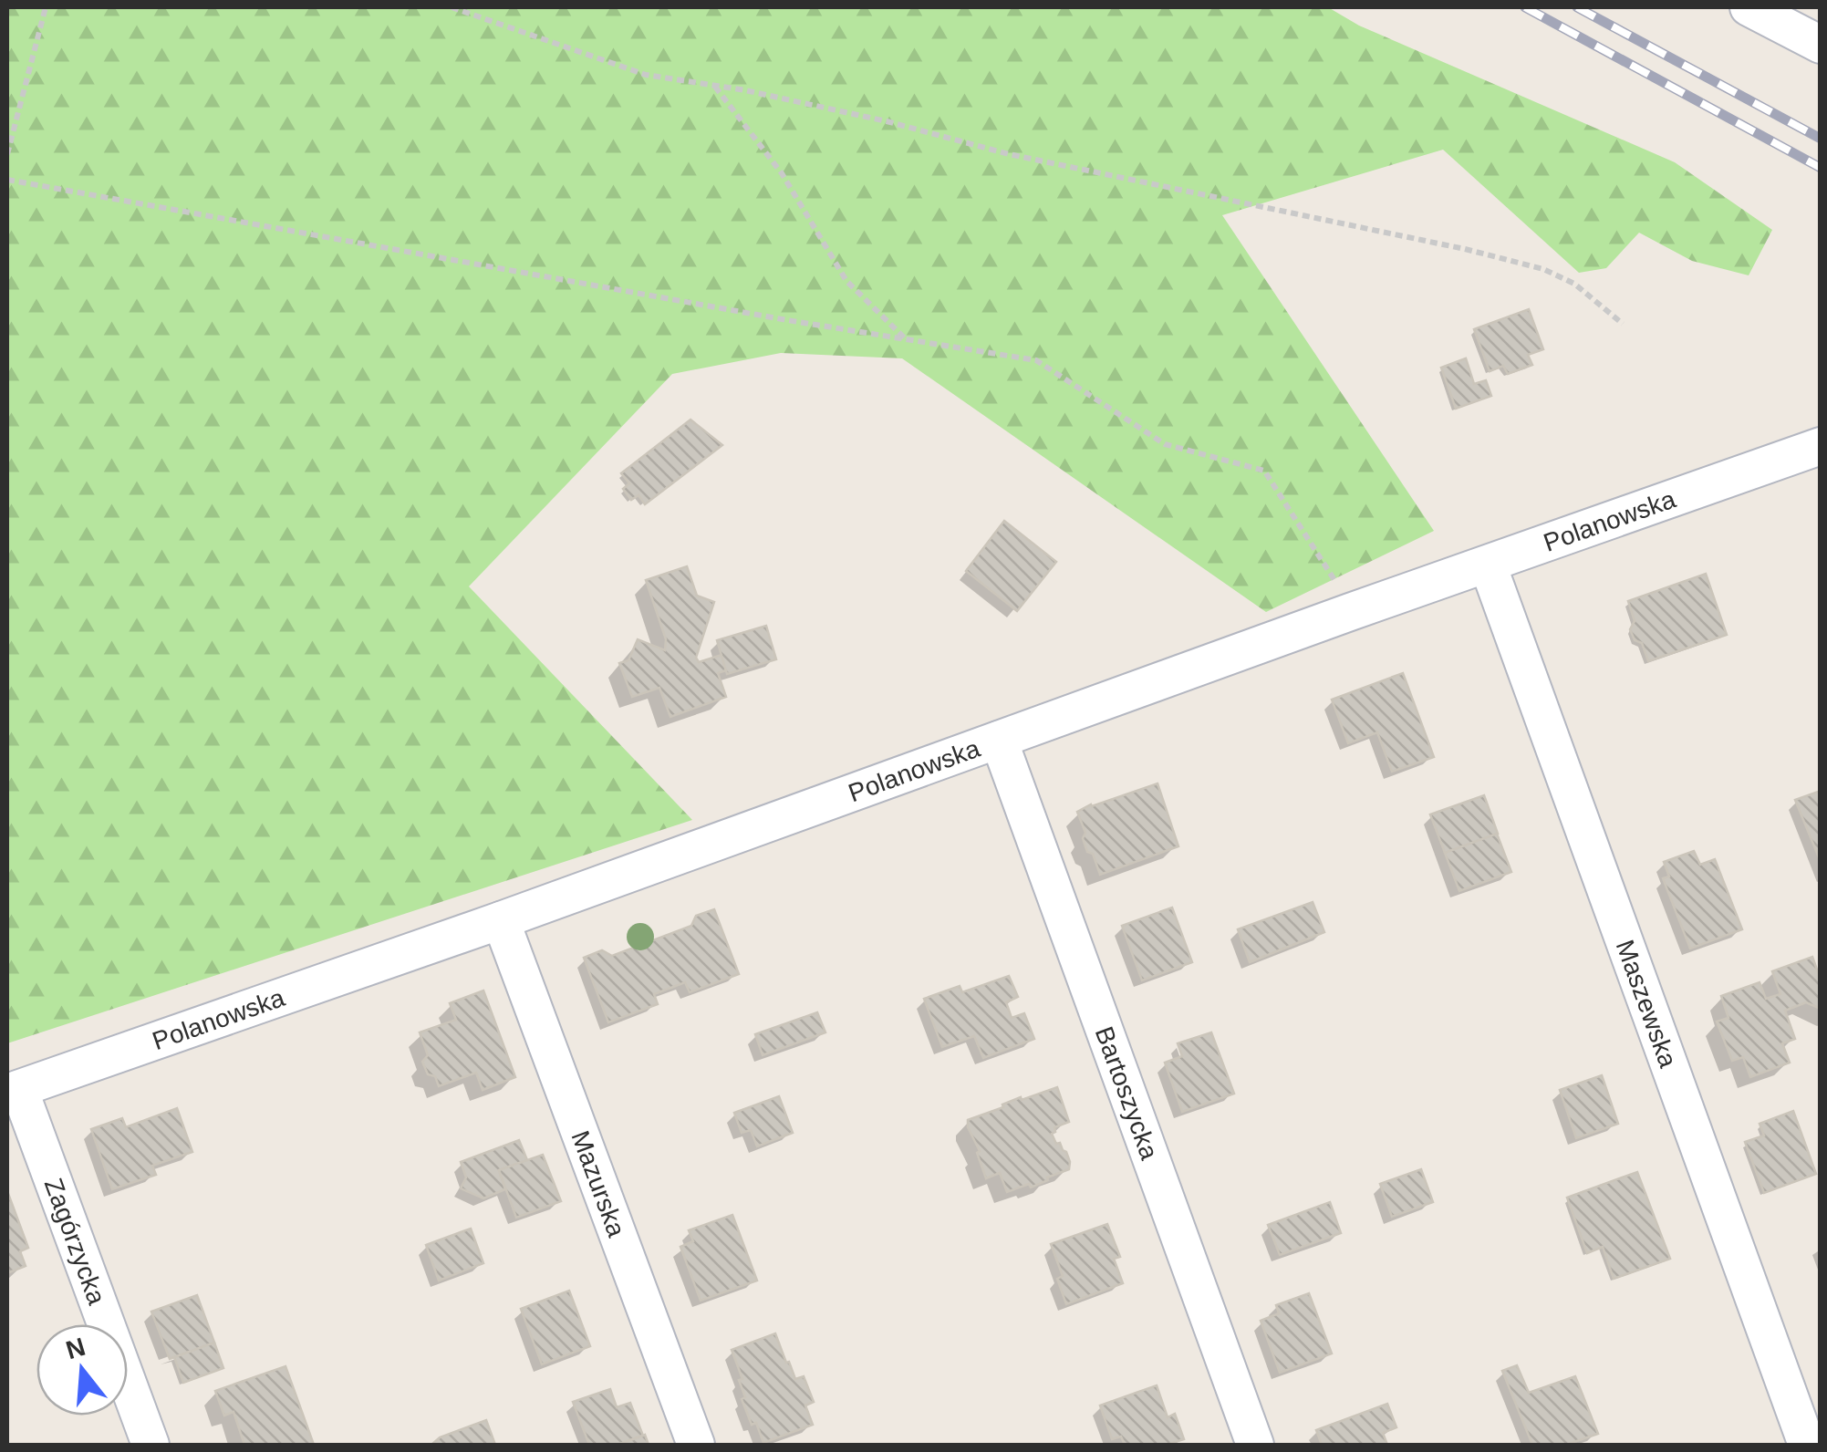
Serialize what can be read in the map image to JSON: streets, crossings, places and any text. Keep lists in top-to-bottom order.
{
  "streets": {
    "street": [
      "Polanowska",
      "Maszewska",
      "Bartoszycka",
      "Mazurska",
      "Zagórzycka"
    ]
  },
  "crossings": [
    ["Polanowska", "Maszewska"],
    ["Polanowska", "Bartoszycka"],
    ["Polanowska", "Mazurska"],
    ["Polanowska", "Zagórzycka"]
  ],
  "north": "top"
}
